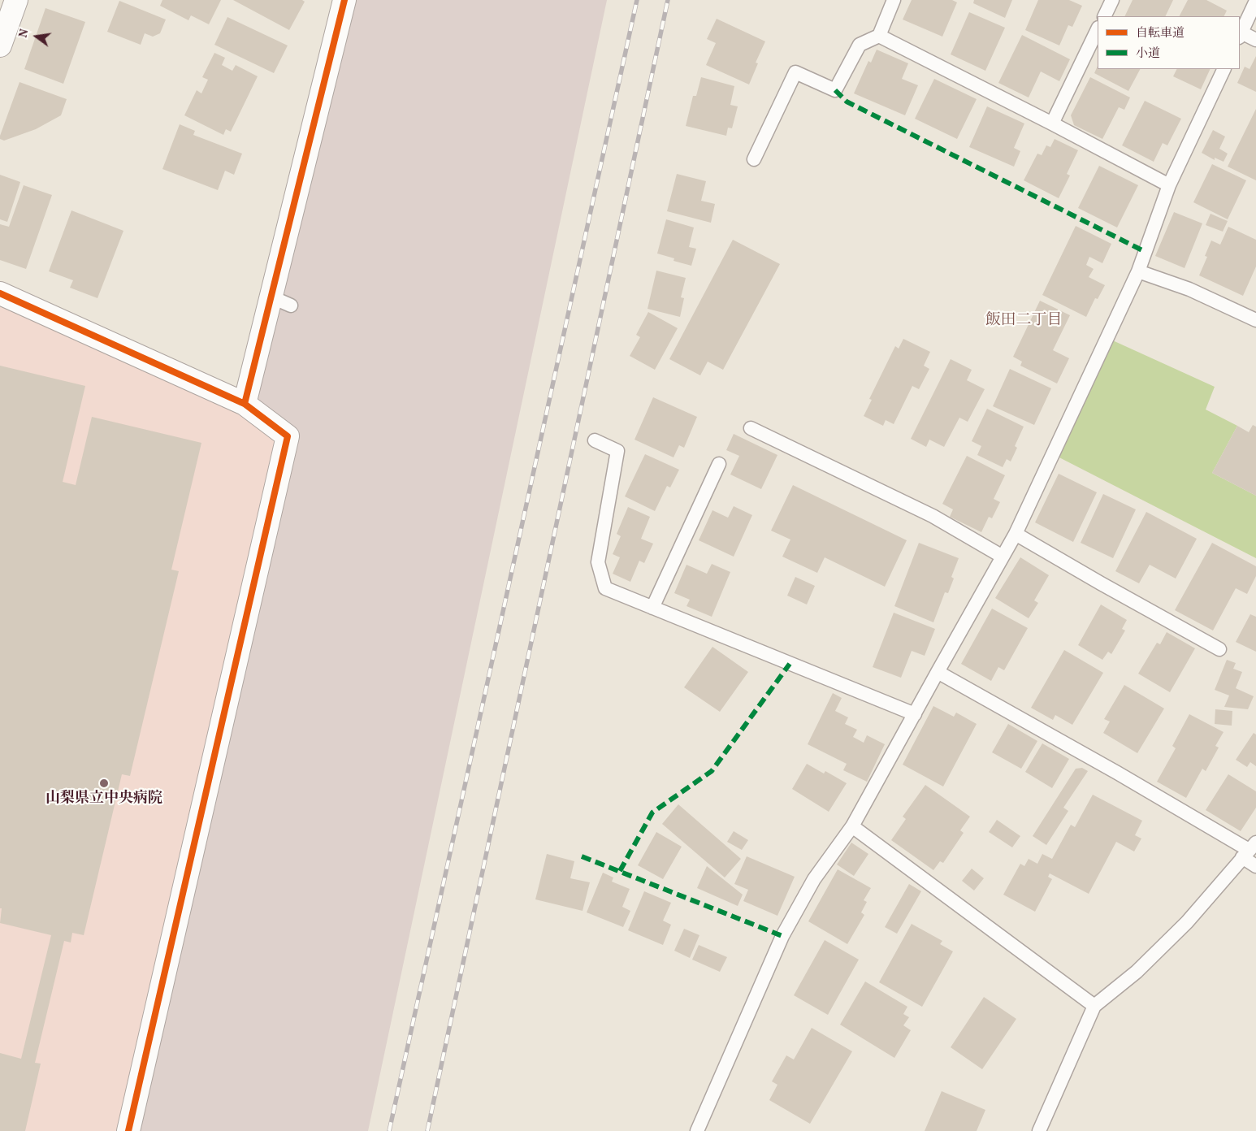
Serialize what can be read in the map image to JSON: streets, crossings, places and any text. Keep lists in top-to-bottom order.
{
  "districts": ["飯田二丁目"],
  "places": ["山梨県立中央病院"],
  "legend": ["自転車道", "小道"],
  "north": "left"
}
